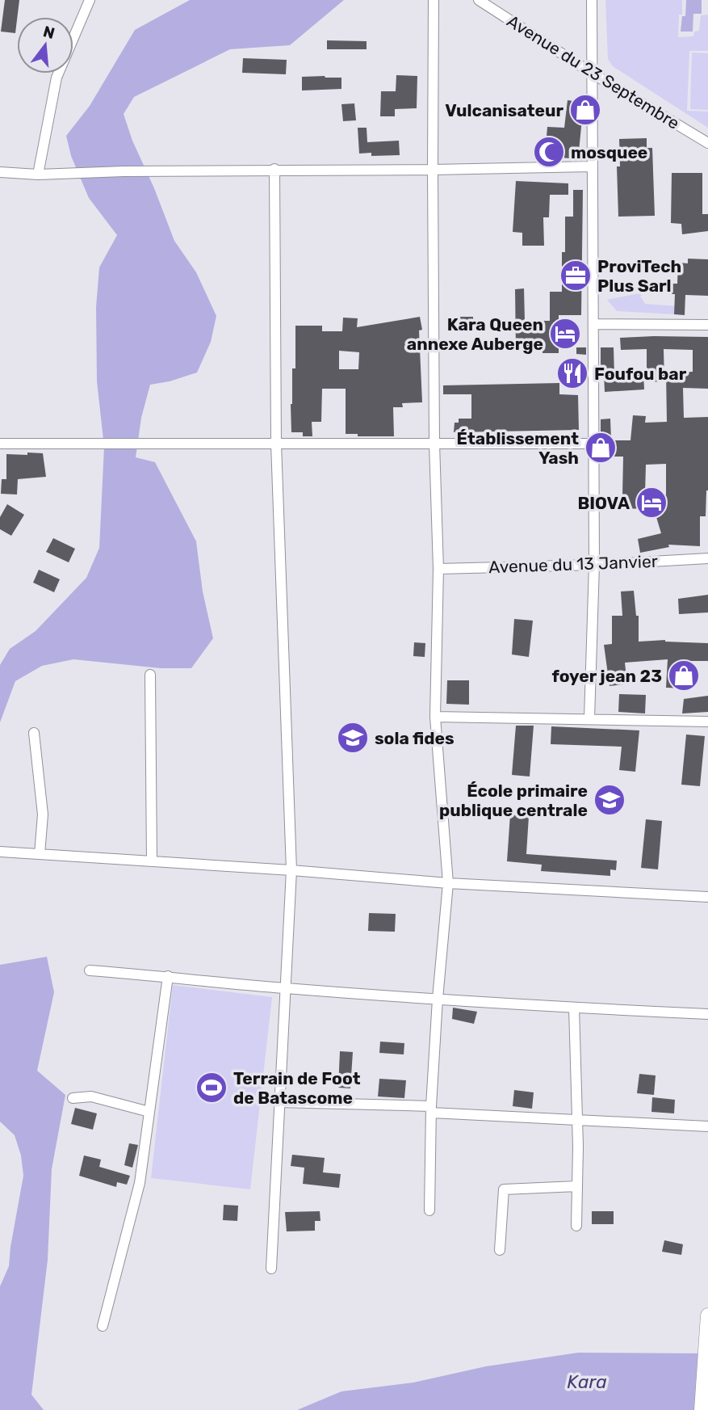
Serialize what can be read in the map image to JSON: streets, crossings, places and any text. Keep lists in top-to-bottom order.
{
  "streets": {
    "street": ["Avenue du 23 Septembre", "Avenue du 13 Janvier"]
  },
  "water": ["Kara"],
  "places": {
    "shop": ["Vulcanisateur", "Établissement Yash", "foyer jean 23"],
    "mosque": ["mosquee"],
    "office": ["ProviTech Plus Sarl"],
    "hotel": ["Kara Queen annexe Auberge", "BIOVA"],
    "restaurant": ["Foufou bar"],
    "school or university": ["sola fides", "École primaire publique centrale"],
    "sports": ["Terrain de Foot de Batascome"]
  },
  "north": "top"
}
